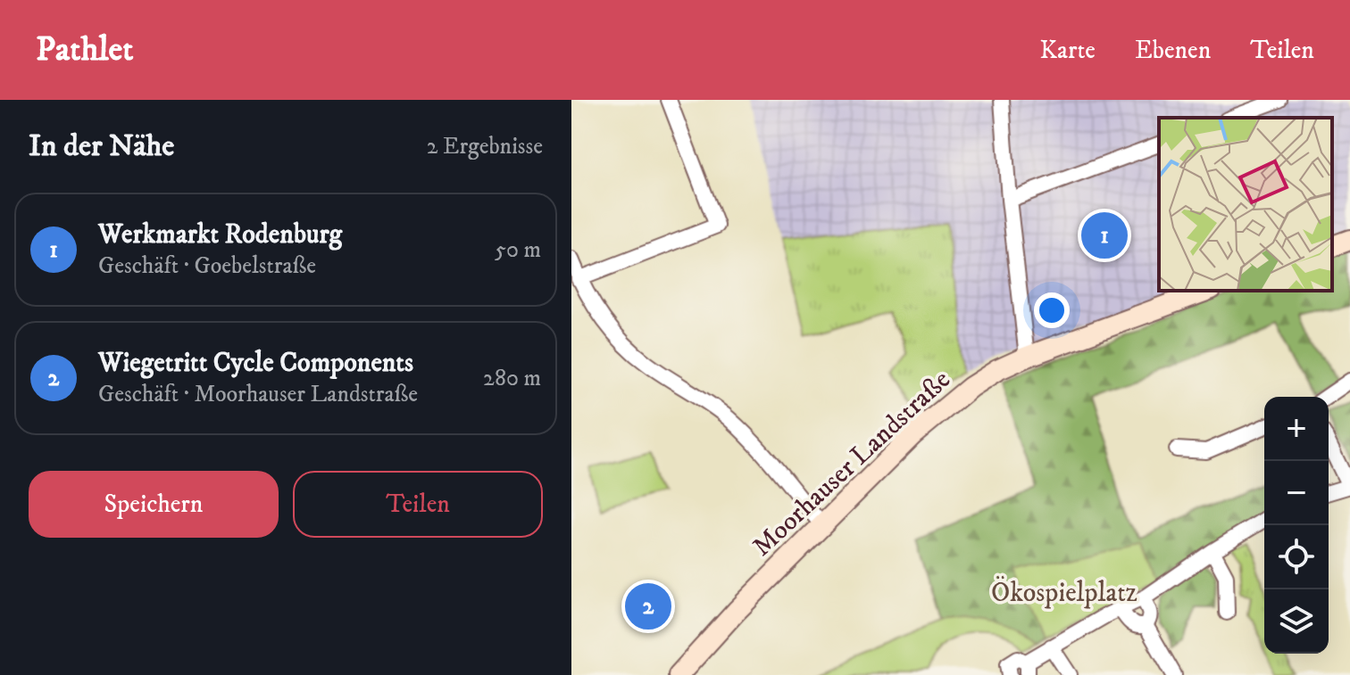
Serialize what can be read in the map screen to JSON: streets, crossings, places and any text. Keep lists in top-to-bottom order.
{
  "streets": {
    "street": ["Moorhauser Landstraße"]
  },
  "parks": ["Ökospielplatz"],
  "page": {
    "header": "Pathlet",
    "nav": ["Karte", "Ebenen", "Teilen"],
    "heading": ["In der Nähe", "2 Ergebnisse"],
    "list": [
      {
        "mark": "1",
        "name": "Werkmarkt Rodenburg",
        "note": "Geschäft · Goebelstraße",
        "value": "50 m"
      },
      {
        "mark": "2",
        "name": "Wiegetritt Cycle Components",
        "note": "Geschäft · Moorhauser Landstraße",
        "value": "280 m"
      }
    ],
    "pins": ["1", "2"],
    "map_buttons": ["+", "−"],
    "buttons": ["Speichern", "Teilen"]
  }
}
